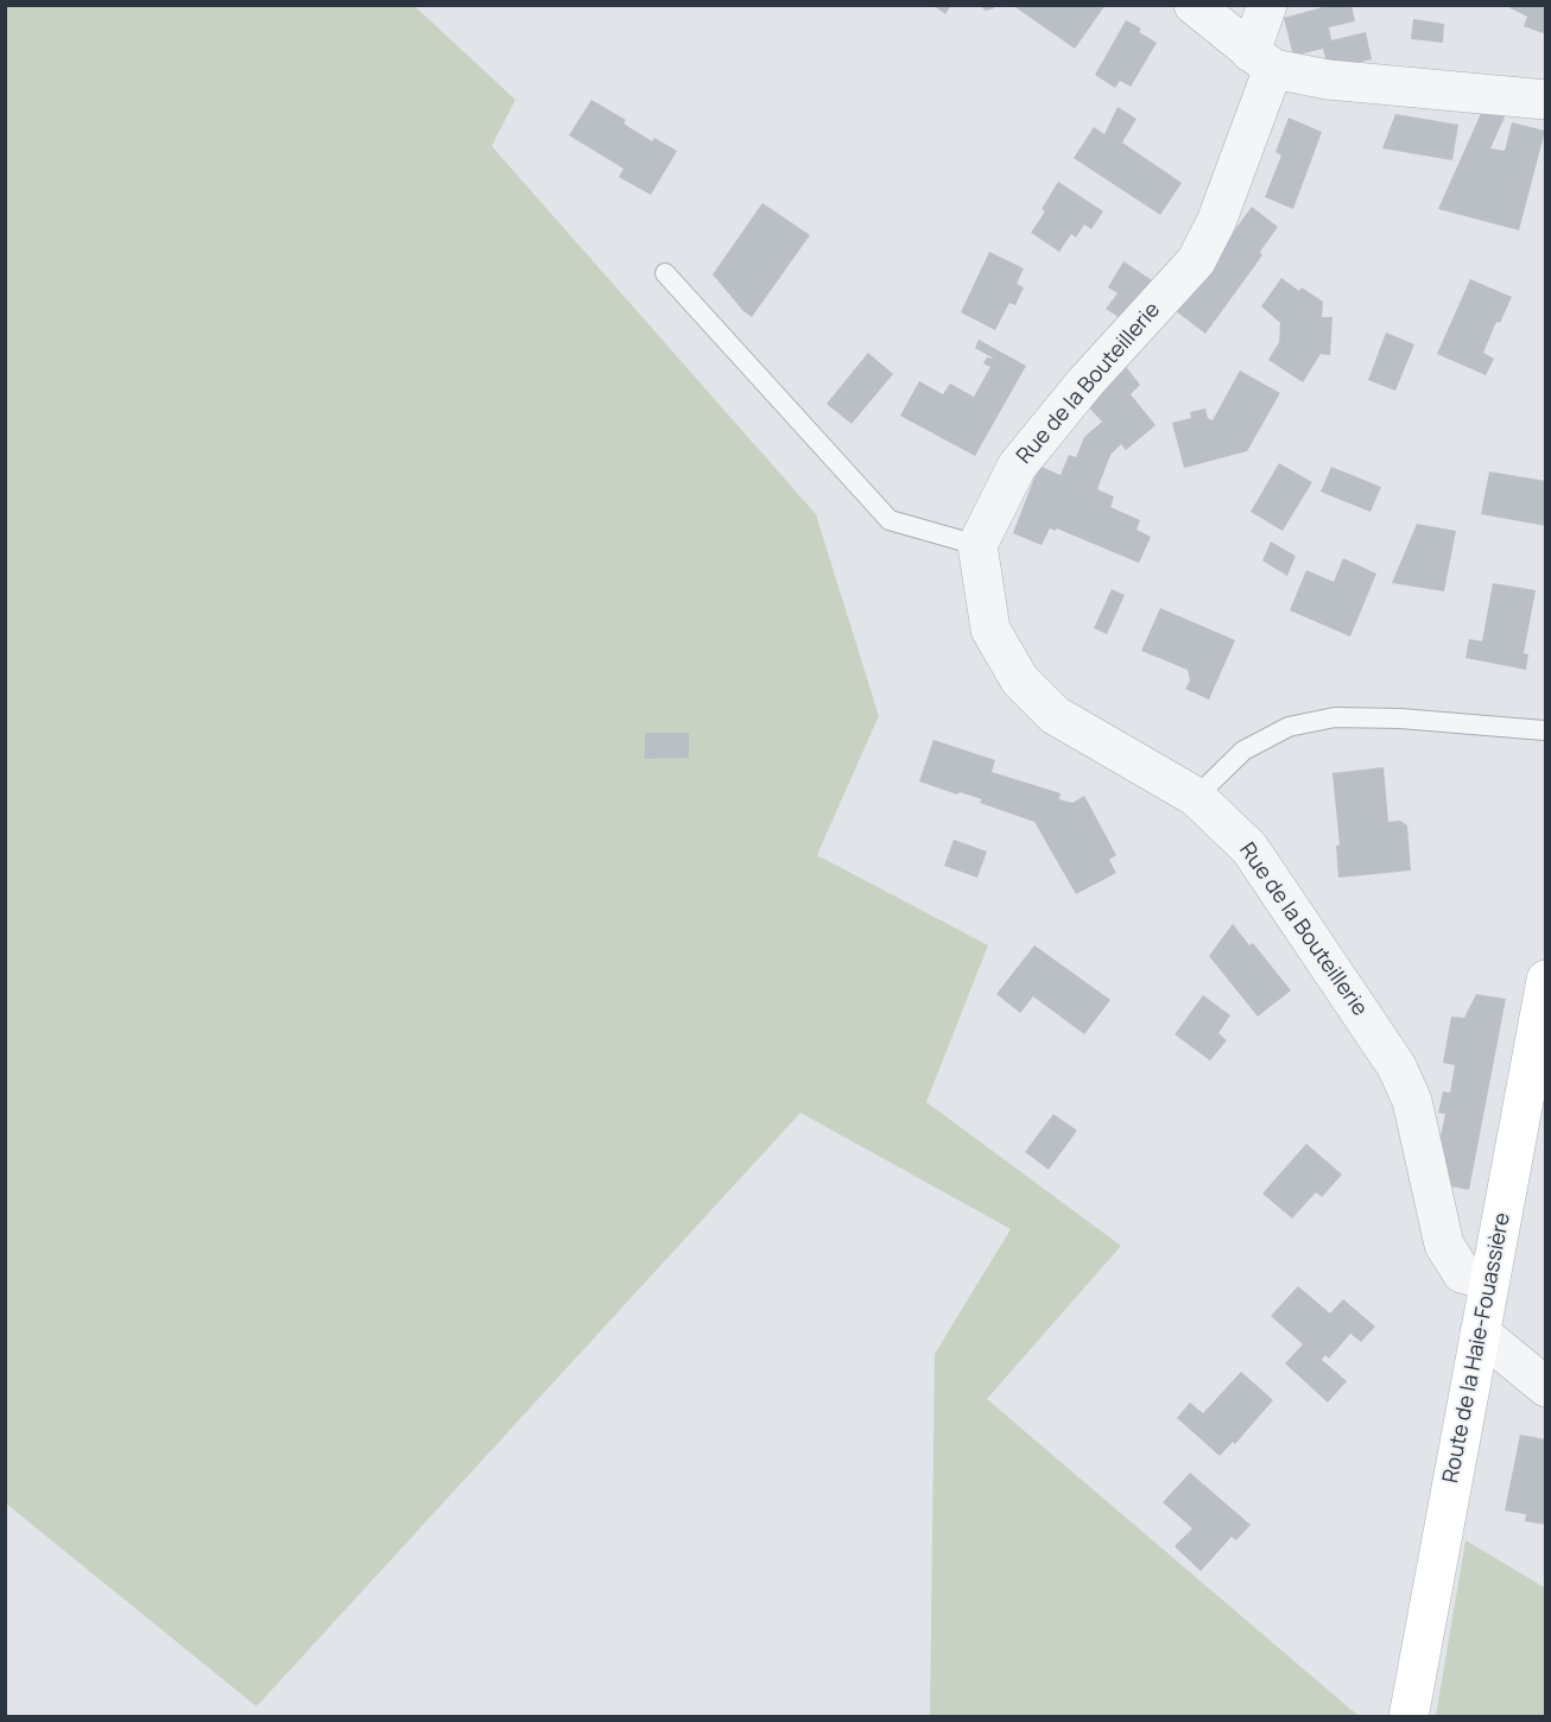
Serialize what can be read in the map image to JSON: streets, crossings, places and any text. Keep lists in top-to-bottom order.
{
  "streets": {
    "street": ["Rue de la Bouteillerie", "Route de la Haie-Fouassière"]
  },
  "crossings": [
    ["Rue de la Bouteillerie", "Route de la Haie-Fouassière"]
  ]
}
